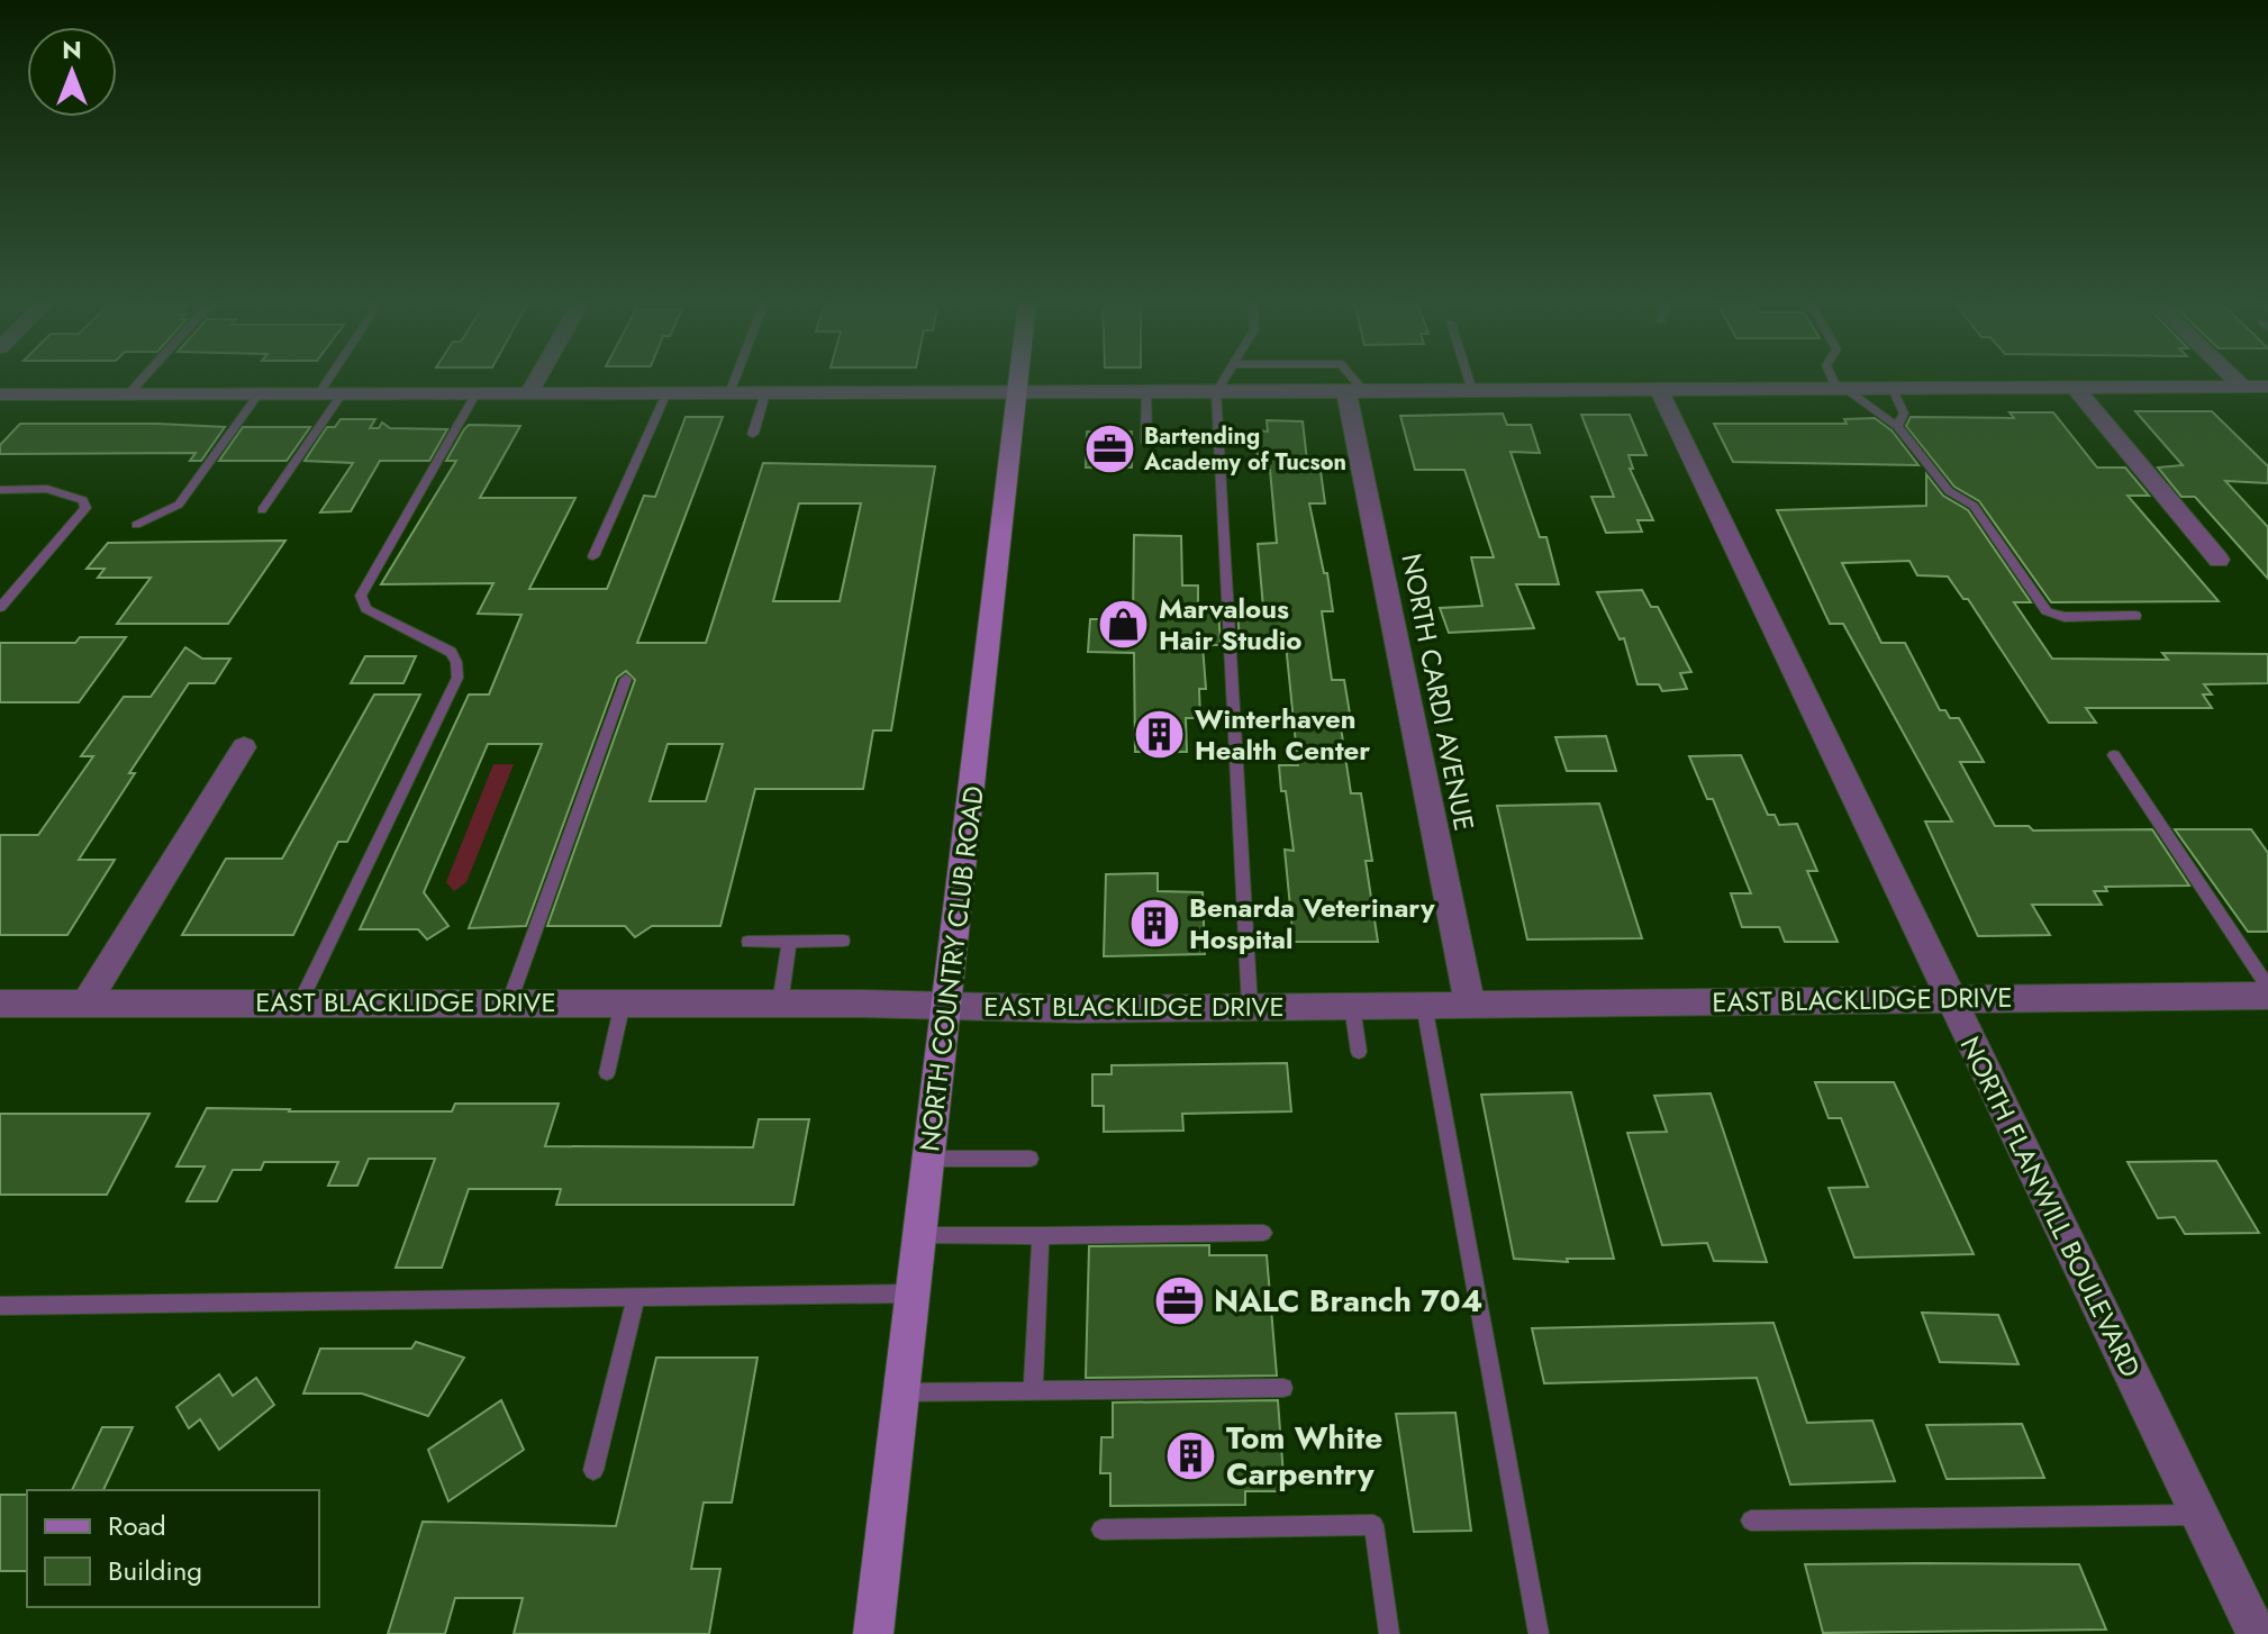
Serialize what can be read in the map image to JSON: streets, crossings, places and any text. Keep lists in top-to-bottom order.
{
  "streets": {
    "main road": ["NORTH COUNTRY CLUB ROAD"],
    "street": ["NORTH CARDI AVENUE", "EAST BLACKLIDGE DRIVE", "NORTH FLANWILL BOULEVARD"]
  },
  "crossings": [
    ["NORTH CARDI AVENUE", "EAST BLACKLIDGE DRIVE"],
    ["NORTH COUNTRY CLUB ROAD", "EAST BLACKLIDGE DRIVE"],
    ["EAST BLACKLIDGE DRIVE", "NORTH FLANWILL BOULEVARD"]
  ],
  "places": {
    "office": ["Bartending Academy of Tucson", "NALC Branch 704"],
    "shop": ["Marvalous Hair Studio"],
    "building": ["Winterhaven Health Center", "Benarda Veterinary Hospital", "Tom White Carpentry"]
  },
  "legend": ["Road", "Building"],
  "north": "top"
}
